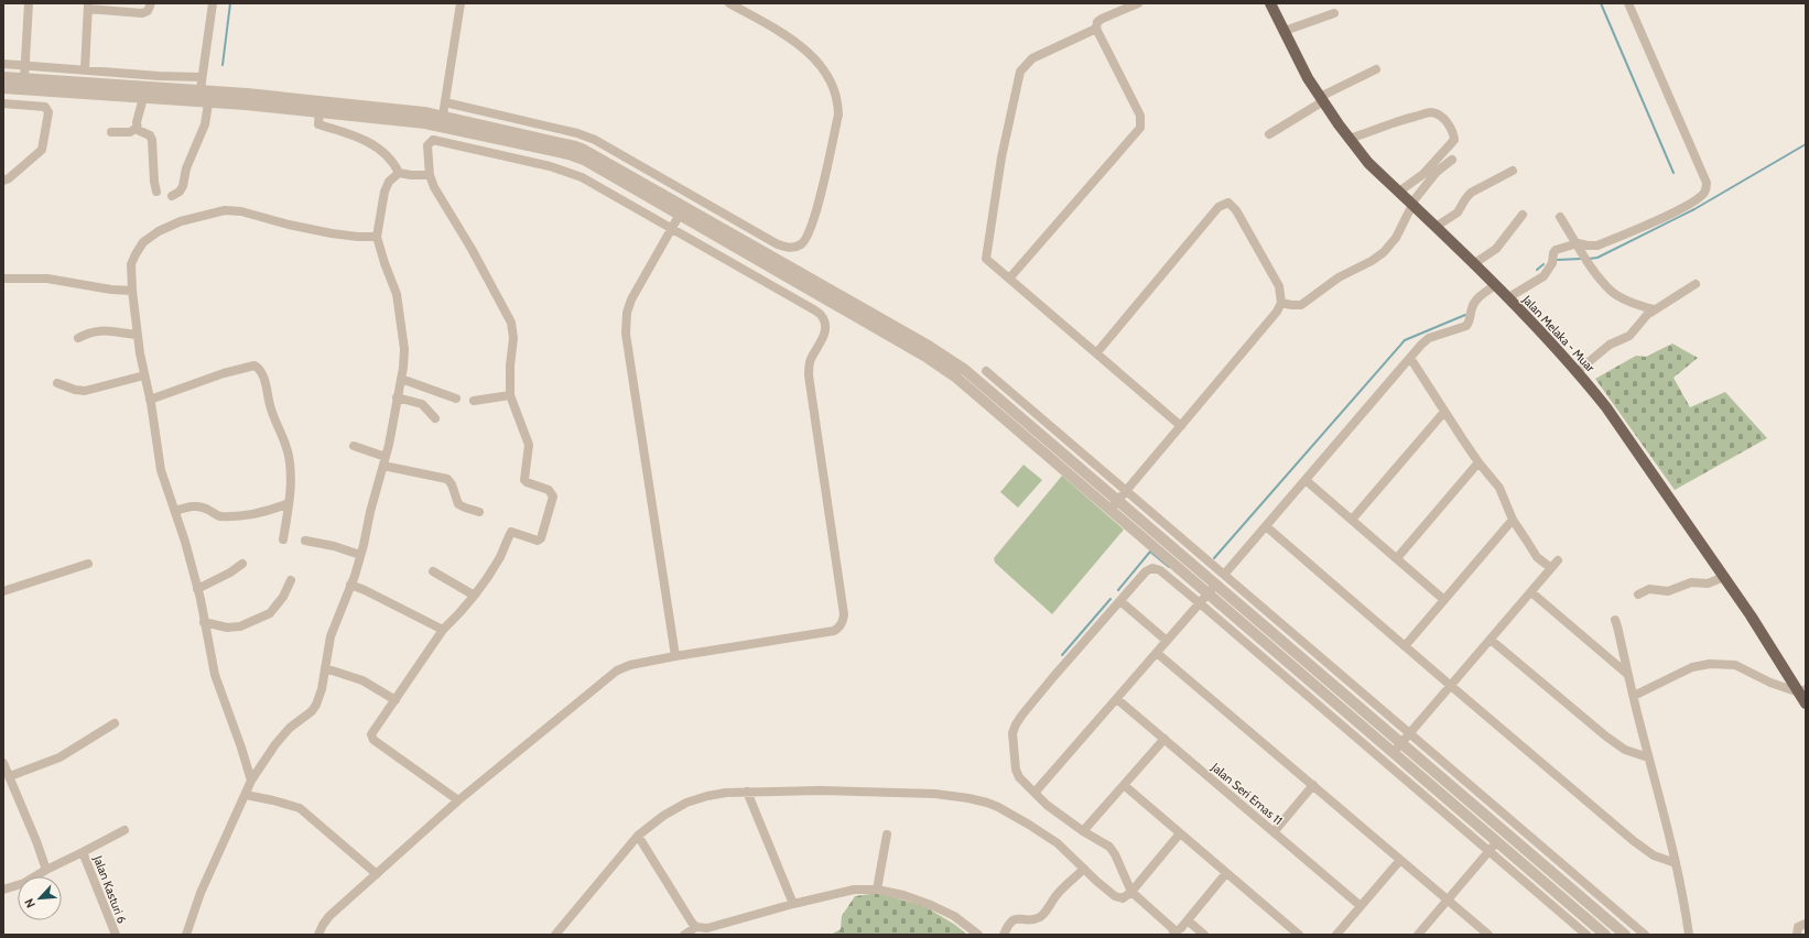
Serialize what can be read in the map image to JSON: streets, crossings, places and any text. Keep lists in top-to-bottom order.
{
  "streets": {
    "main road": ["Jalan Melaka - Muar"],
    "street": ["Jalan Seri Emas 11", "Jalan Kasturi 6"]
  },
  "north": "bottom left"
}
